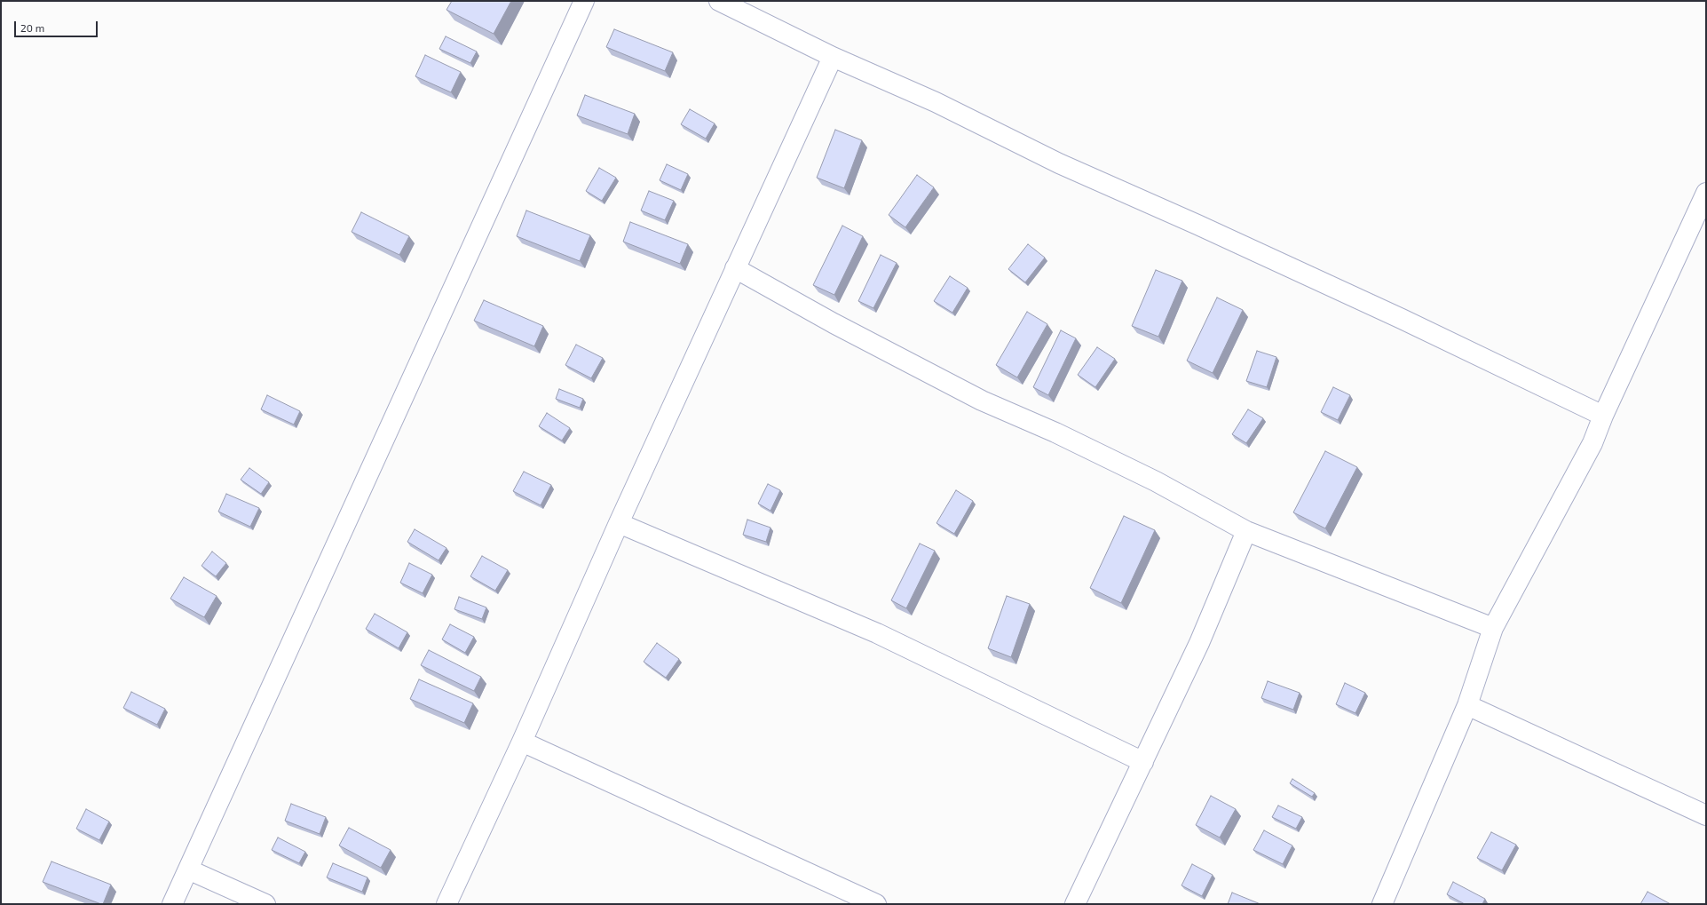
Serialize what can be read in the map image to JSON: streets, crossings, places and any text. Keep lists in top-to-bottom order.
{
  "scale_bar": "20 m"
}
